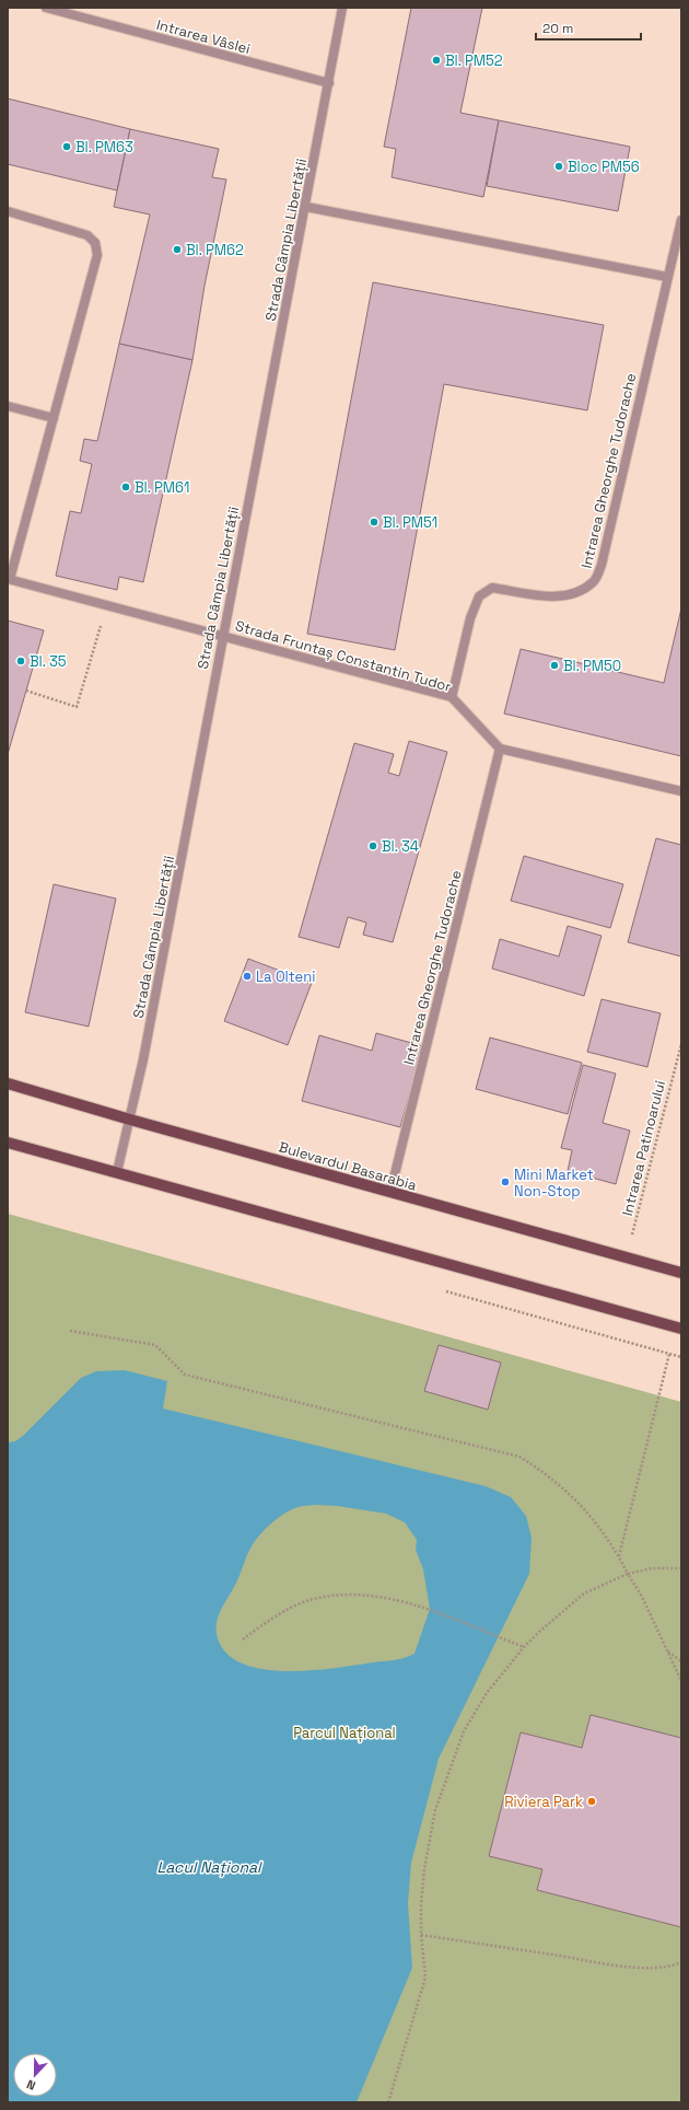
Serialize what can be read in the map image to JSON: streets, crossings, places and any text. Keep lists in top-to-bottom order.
{
  "streets": {
    "main road": ["Bulevardul Basarabia"],
    "street": [
      "Intrarea Vâslei",
      "Strada Câmpia Libertății",
      "Intrarea Gheorghe Tudorache",
      "Strada Fruntaș Constantin Tudor"
    ],
    "path": ["Intrarea Patinoarului"]
  },
  "crossings": [
    ["Intrarea Vâslei", "Strada Câmpia Libertății"],
    ["Strada Câmpia Libertății", "Strada Fruntaș Constantin Tudor"],
    ["Strada Câmpia Libertății", "Bulevardul Basarabia"],
    ["Intrarea Gheorghe Tudorache", "Strada Fruntaș Constantin Tudor"],
    ["Intrarea Gheorghe Tudorache", "Bulevardul Basarabia"],
    ["Intrarea Patinoarului", "Bulevardul Basarabia"]
  ],
  "water": ["Lacul Național"],
  "parks": ["Parcul Național"],
  "places": [
    "Bl. PM52",
    "Bl. PM63",
    "Bloc PM56",
    "Bl. PM62",
    "Bl. PM61",
    "Bl. PM51",
    "Bl. 35",
    "Bl. PM50",
    "Bl. 34",
    "La Olteni",
    "Mini Market Non-Stop",
    "Riviera Park"
  ],
  "scale_bar": "20 m",
  "north": "bottom"
}
